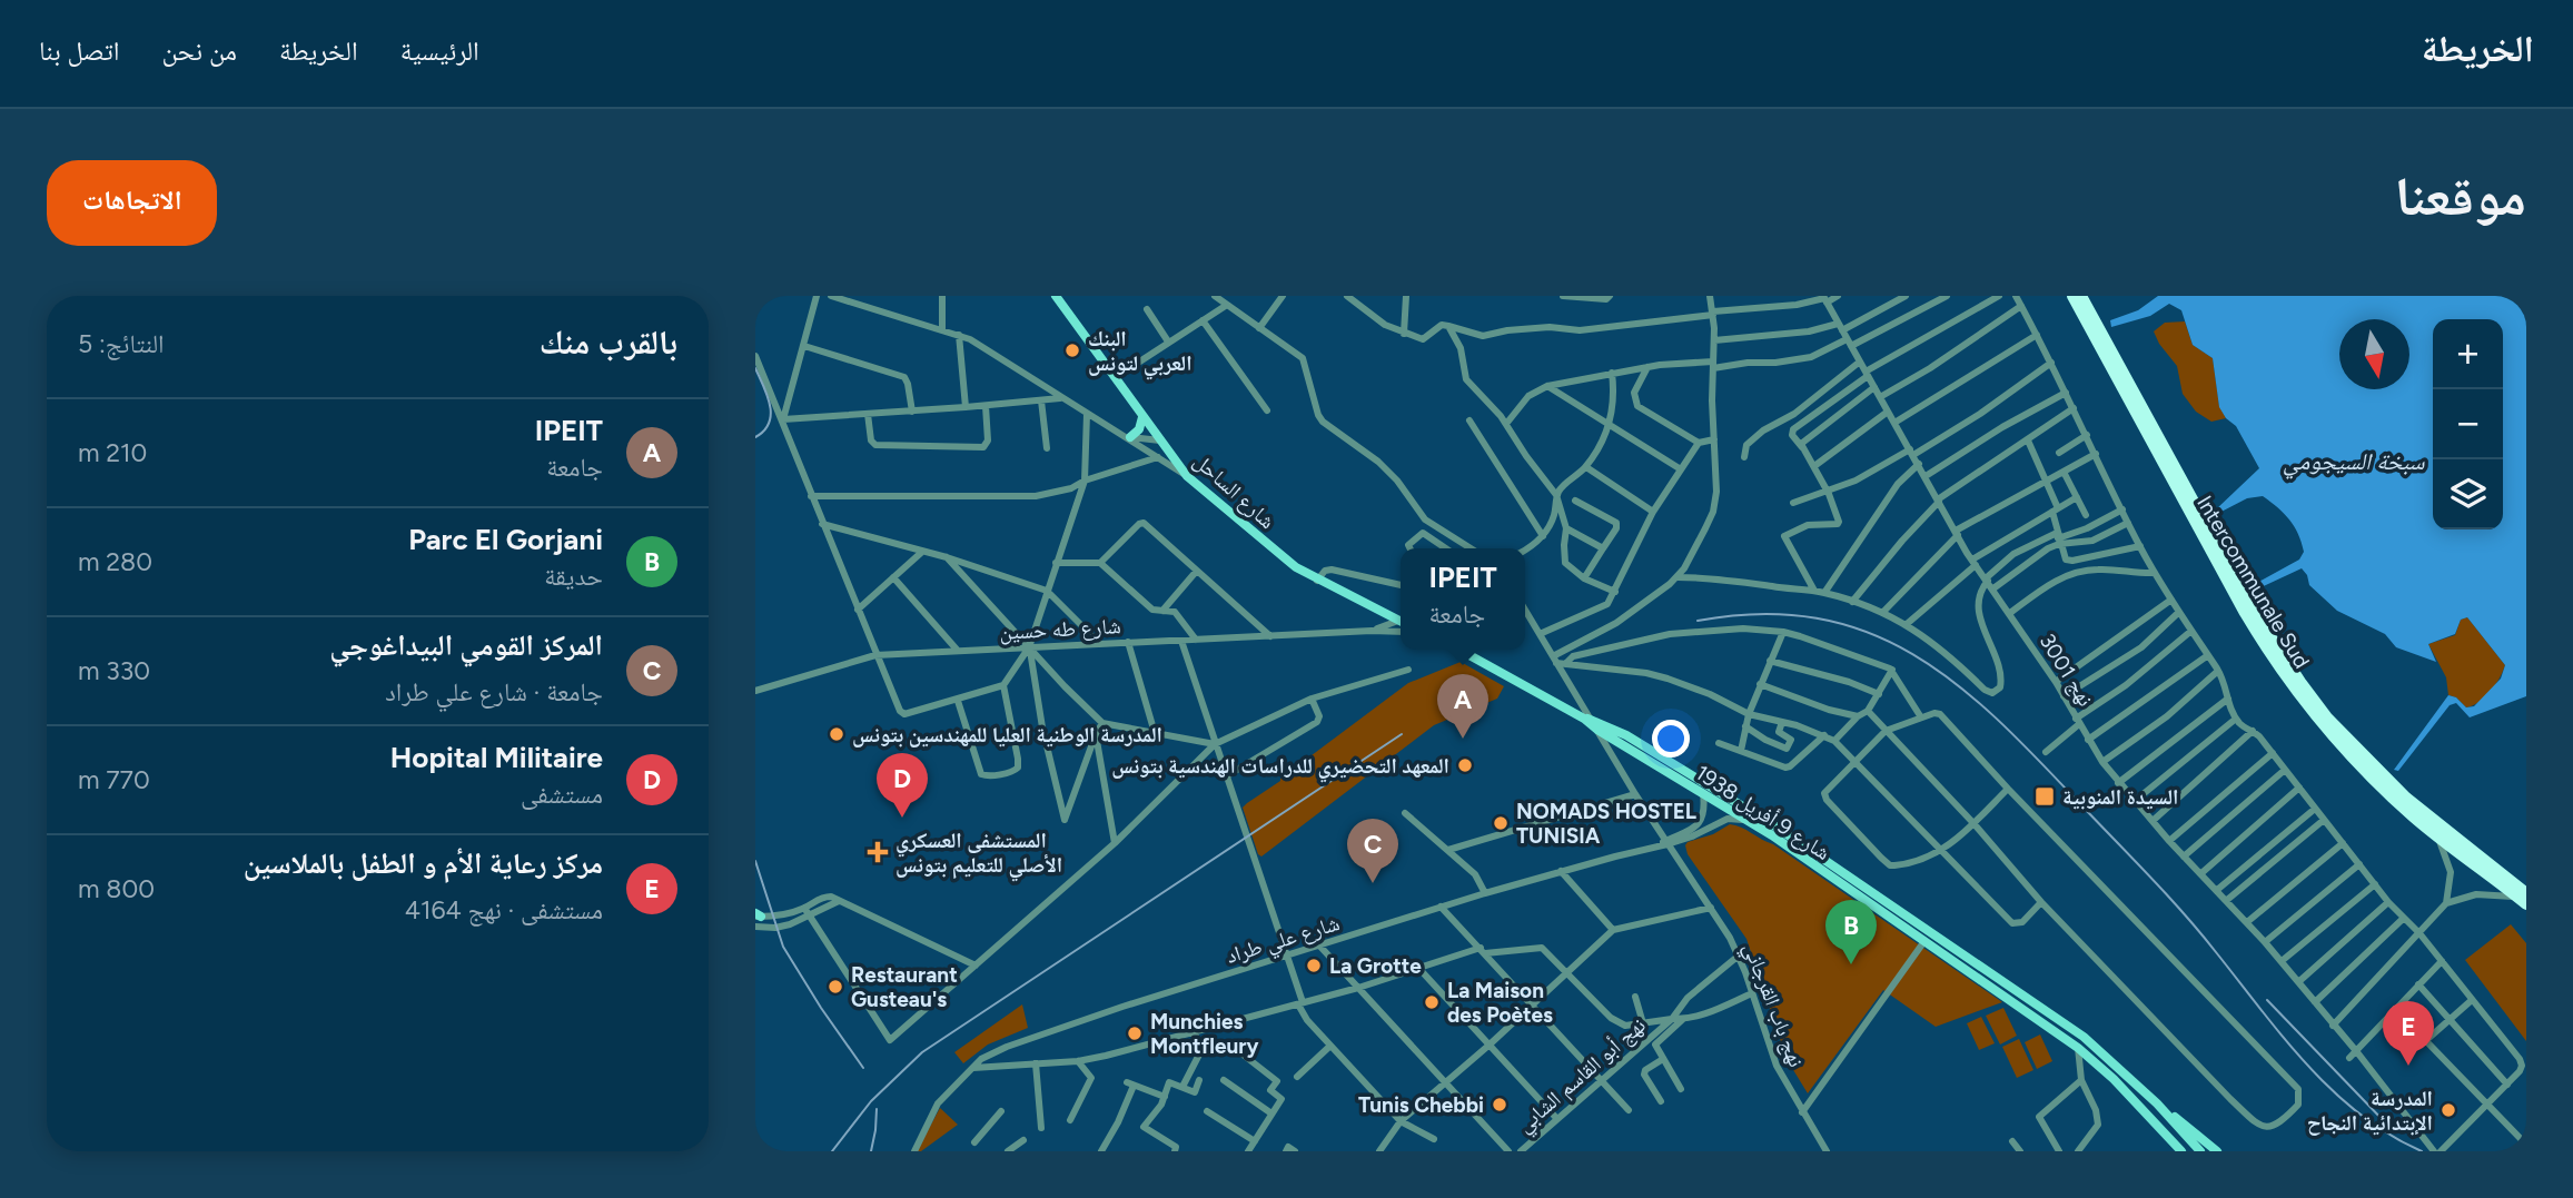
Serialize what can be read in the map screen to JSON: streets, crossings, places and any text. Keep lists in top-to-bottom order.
{
  "streets": {
    "highway": ["Intercommunale Sud"],
    "main road": ["شارع الساحل", "شارع 9 أفريل 1938"],
    "street": [
      "شارع طه حسين",
      "نهج 3001",
      "شارع علي طراد",
      "نهج باب القرجاني",
      "نهج أبو القاسم الشابي"
    ]
  },
  "crossings": [
    ["شارع 9 أفريل 1938", "شارع علي طراد"],
    ["شارع 9 أفريل 1938", "نهج باب القرجاني"],
    ["شارع علي طراد", "نهج باب القرجاني"],
    ["نهج باب القرجاني", "نهج أبو القاسم الشابي"]
  ],
  "water": ["سبخة السيجومي"],
  "places": {
    "other": [
      "البنك العربي لتونس",
      "المدرسة الوطنية العليا للمهندسين بتونس",
      "المعهد التحضيري للدراسات الهندسية بتونس",
      "NOMADS HOSTEL TUNISIA",
      "La Grotte",
      "Restaurant Gusteau's",
      "La Maison des Poètes",
      "Munchies Montfleury",
      "Tunis Chebbi",
      "المدرسة الإبتدائية النجاح"
    ],
    "transit": ["السيدة المنوبية"],
    "health": ["المستشفى العسكري الأصلي للتعليم بتونس"]
  },
  "north": "bottom",
  "page": {
    "header": "الخريطة",
    "nav": [
      "الرئيسية",
      "الخريطة",
      "من نحن",
      "اتصل بنا"
    ],
    "title": "موقعنا",
    "buttons": "الاتجاهات",
    "heading": ["بالقرب منك", "النتائج: 5"],
    "map_buttons": ["+", "−"],
    "list": [
      {
        "mark": "A",
        "name": "IPEIT",
        "note": "جامعة",
        "value": "210 m"
      },
      {
        "mark": "B",
        "name": "Parc El Gorjani",
        "note": "حديقة",
        "value": "280 m"
      },
      {
        "mark": "C",
        "name": "المركز القومي البيداغوجي",
        "note": "جامعة · شارع علي طراد",
        "value": "330 m"
      },
      {
        "mark": "D",
        "name": "Hopital Militaire",
        "note": "مستشفى",
        "value": "770 m"
      },
      {
        "mark": "E",
        "name": "مركز رعاية الأم و الطفل بالملاسين",
        "note": "مستشفى · نهج 4164",
        "value": "800 m"
      }
    ],
    "popup": ["IPEIT", "جامعة"],
    "pins": [
      "A",
      "D",
      "C",
      "B",
      "E"
    ]
  }
}
